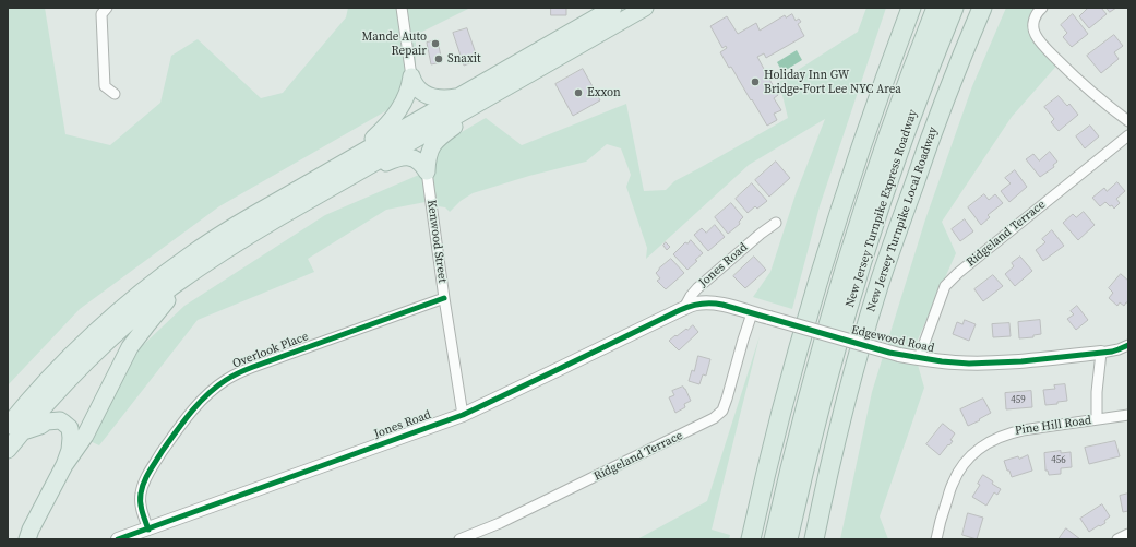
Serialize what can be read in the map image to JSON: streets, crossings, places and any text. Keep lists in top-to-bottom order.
{
  "streets": {
    "highway": ["New Jersey Turnpike Express Roadway", "New Jersey Turnpike Local Roadway"],
    "street": [
      "Ridgeland Terrace",
      "Kenwood Street",
      "Jones Road",
      "Edgewood Road",
      "Overlook Place",
      "Pine Hill Road"
    ]
  },
  "crossings": [
    ["Ridgeland Terrace", "Edgewood Road"],
    ["Kenwood Street", "Jones Road"],
    ["Kenwood Street", "Overlook Place"],
    ["Jones Road", "Edgewood Road"],
    ["Jones Road", "Overlook Place"]
  ],
  "places": [
    "Mande Auto Repair",
    "Snaxit",
    "Holiday Inn GW Bridge-Fort Lee NYC Area",
    "Exxon"
  ],
  "house_numbers": ["459", "456"]
}
